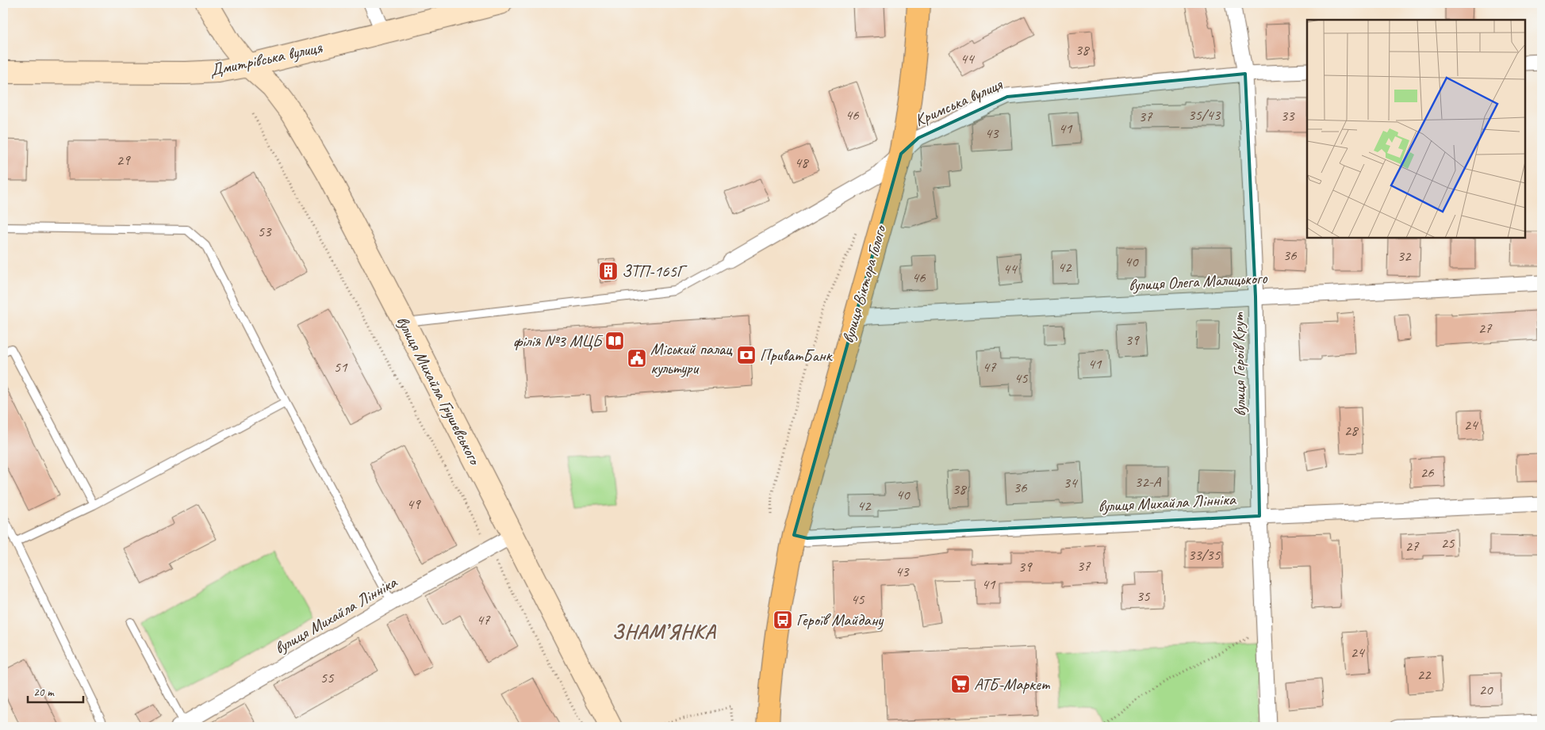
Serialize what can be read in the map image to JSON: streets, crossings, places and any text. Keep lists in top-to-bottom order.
{
  "streets": {
    "main road": ["Дмитрівська вулиця", "вулиця Віктора Голого", "вулиця Михайла Грушевського"],
    "street": [
      "Кримська вулиця",
      "вулиця Олега Малицького",
      "вулиця Героїв Крут",
      "вулиця Михайла Лінніка"
    ]
  },
  "crossings": [
    ["Дмитрівська вулиця", "вулиця Михайла Грушевського"],
    ["Кримська вулиця", "вулиця Віктора Голого"],
    ["Кримська вулиця", "вулиця Героїв Крут"],
    ["вулиця Олега Малицького", "вулиця Віктора Голого"],
    ["вулиця Олега Малицького", "вулиця Героїв Крут"],
    ["вулиця Віктора Голого", "вулиця Михайла Лінніка"],
    ["вулиця Героїв Крут", "вулиця Михайла Лінніка"],
    ["вулиця Михайла Грушевського", "вулиця Михайла Лінніка"]
  ],
  "districts": ["ЗНАМ’ЯНКА"],
  "places": {
    "building": ["ЗТП-165Г"],
    "library": ["філія №3 МЦБ"],
    "bank": ["ПриватБанк"],
    "public building": ["Міський палац культури"],
    "bus stop": ["Героїв Майдану"],
    "supermarket": ["АТБ-Маркет"]
  },
  "house_numbers": [
    "38",
    "44",
    "46",
    "35/43",
    "33",
    "37",
    "41",
    "43",
    "29",
    "48",
    "53",
    "36",
    "32",
    "40",
    "42",
    "44",
    "46",
    "27",
    "39",
    "41",
    "51",
    "47",
    "45",
    "24",
    "28",
    "26",
    "32-А",
    "34",
    "36",
    "38",
    "40",
    "49",
    "42",
    "25",
    "27",
    "33/35",
    "37",
    "39",
    "43",
    "41",
    "35",
    "45",
    "47",
    "24",
    "22",
    "55",
    "20"
  ],
  "scale_bar": "20 m"
}
